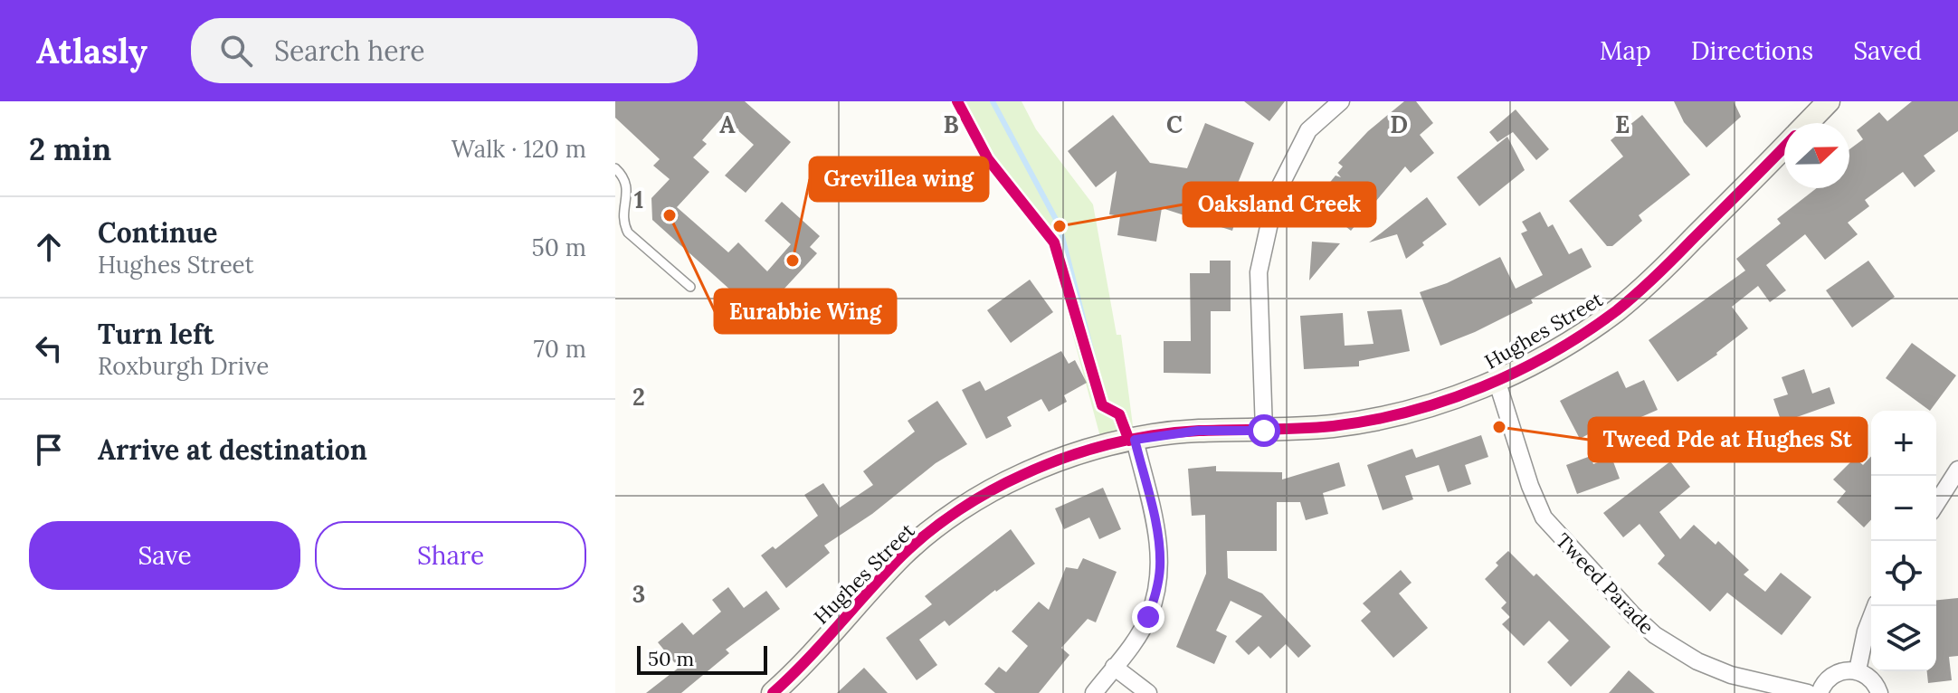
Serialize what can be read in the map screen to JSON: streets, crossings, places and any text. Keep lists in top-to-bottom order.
{
  "streets": {
    "street": ["Hughes Street", "Tweed Parade"]
  },
  "crossings": [
    ["Hughes Street", "Tweed Parade"]
  ],
  "places": [
    "Eurabbie Wing",
    "Oaksland Creek",
    "Grevillea wing",
    "Tweed Pde at Hughes St"
  ],
  "scale_bar": "50 m",
  "north": "right",
  "page": {
    "header": "Atlasly",
    "search": "Search here",
    "nav": ["Map", "Directions", "Saved"],
    "heading": ["2 min", "Walk · 120 m"],
    "list": [
      ["Continue", "Hughes Street", "50 m"],
      ["Turn left", "Roxburgh Drive", "70 m"],
      "Arrive at destination"
    ],
    "map_buttons": ["+", "−"],
    "buttons": ["Save", "Share"],
    "scale": "50 m"
  },
  "grid": {
    "columns": [
      "A",
      "B",
      "C",
      "D",
      "E"
    ],
    "rows": ["1", "2", "3"]
  }
}
